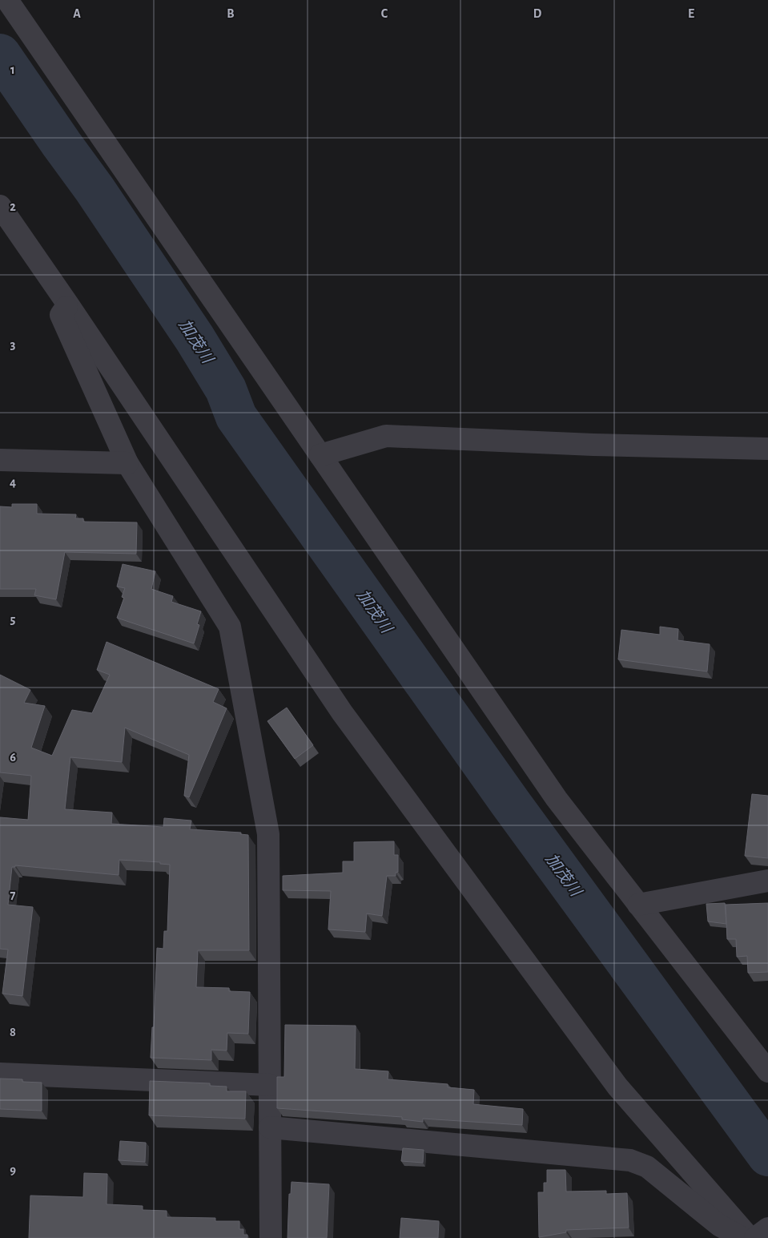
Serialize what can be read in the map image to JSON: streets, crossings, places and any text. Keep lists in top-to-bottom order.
{
  "water": ["加茂川"],
  "grid": {
    "columns": [
      "A",
      "B",
      "C",
      "D",
      "E"
    ],
    "rows": [
      "1",
      "2",
      "3",
      "4",
      "5",
      "6",
      "7",
      "8",
      "9"
    ]
  }
}
